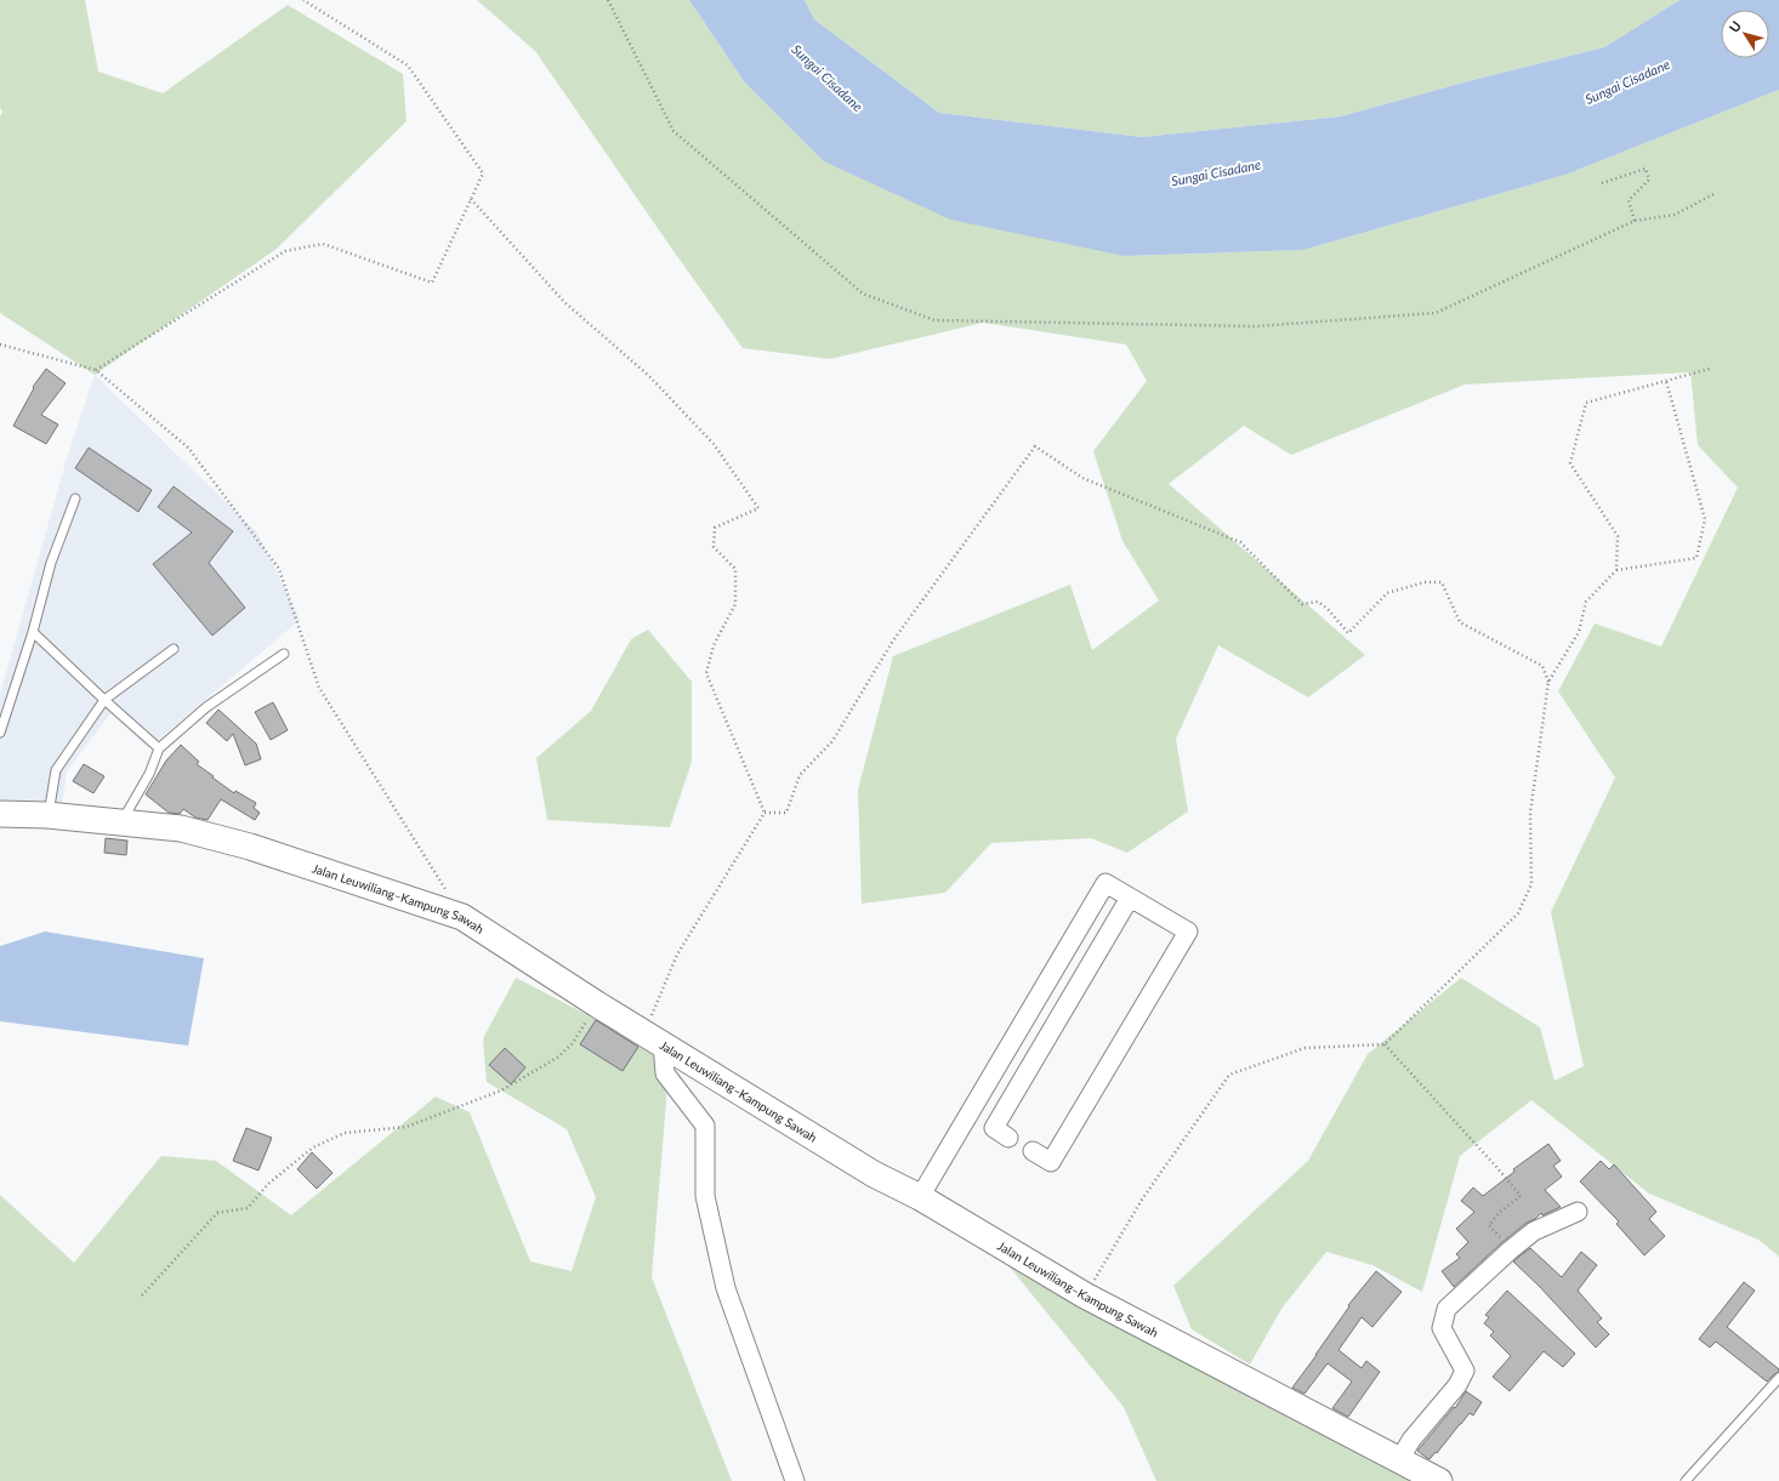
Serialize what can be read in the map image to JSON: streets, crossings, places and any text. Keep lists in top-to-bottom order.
{
  "streets": {
    "main road": ["Jalan Leuwiliang–Kampung Sawah"]
  },
  "water": ["Sungai Cisadane"],
  "north": "top left"
}
